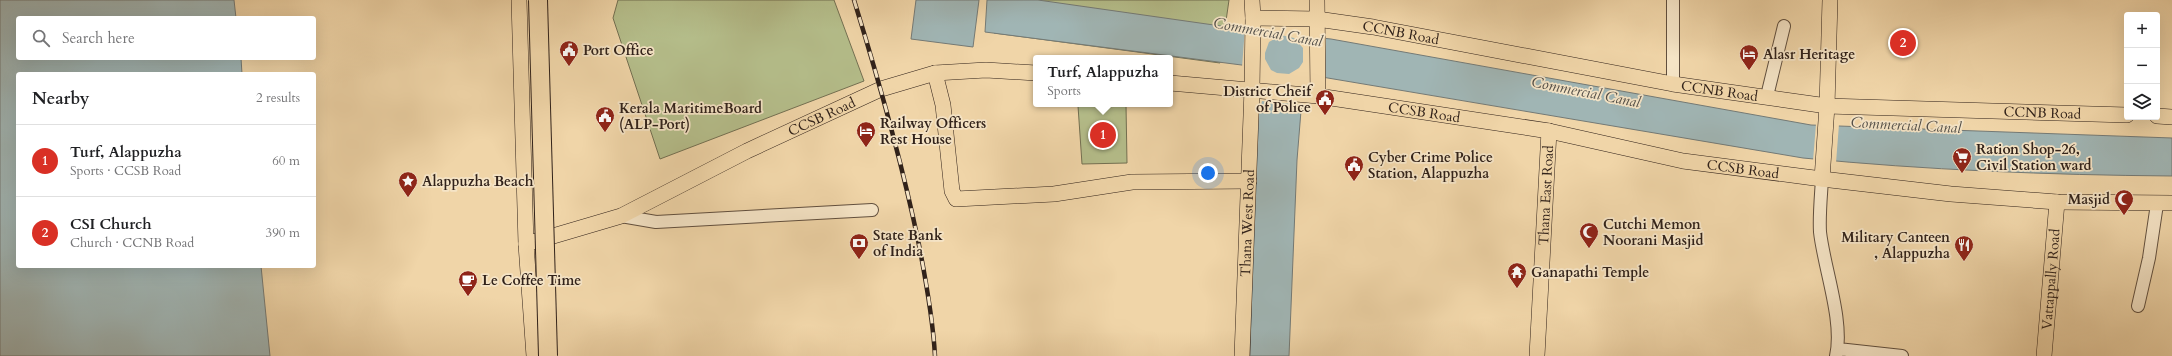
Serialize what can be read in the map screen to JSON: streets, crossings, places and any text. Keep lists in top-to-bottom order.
{
  "streets": {
    "main road": [
      "CCNB Road",
      "CCSB Road",
      "Thana East Road",
      "Thana West Road",
      "Vattappally Road"
    ]
  },
  "crossings": [
    ["CCNB Road", "Thana West Road"],
    ["CCSB Road", "Thana East Road"],
    ["CCSB Road", "Thana West Road"],
    ["CCSB Road", "Vattappally Road"]
  ],
  "water": ["Commercial Canal"],
  "places": {
    "public building": [
      "Port Office",
      "District Cheif of Police",
      "Kerala MaritimeBoard (ALP-Port)",
      "Cyber Crime Police Station, Alappuzha"
    ],
    "hotel": ["Alasr Heritage", "Railway Officers Rest House"],
    "supermarket": ["Ration Shop-26, Civil Station ward"],
    "place": ["Alappuzha Beach"],
    "mosque": ["Masjid", "Cutchi Memon Noorani Masjid"],
    "bank": ["State Bank of India"],
    "restaurant": ["Military Canteen , Alappuzha"],
    "temple": ["Ganapathi Temple"],
    "cafe": ["Le Coffee Time"]
  },
  "page": {
    "map_buttons": ["+", "−"],
    "search": "Search here",
    "pins": ["2", "1"],
    "popup": ["Turf, Alappuzha", "Sports"],
    "heading": ["Nearby", "2 results"],
    "list": [
      {
        "mark": "1",
        "name": "Turf, Alappuzha",
        "note": "Sports · CCSB Road",
        "value": "60 m"
      },
      {
        "mark": "2",
        "name": "CSI Church",
        "note": "Church · CCNB Road",
        "value": "390 m"
      }
    ]
  }
}
